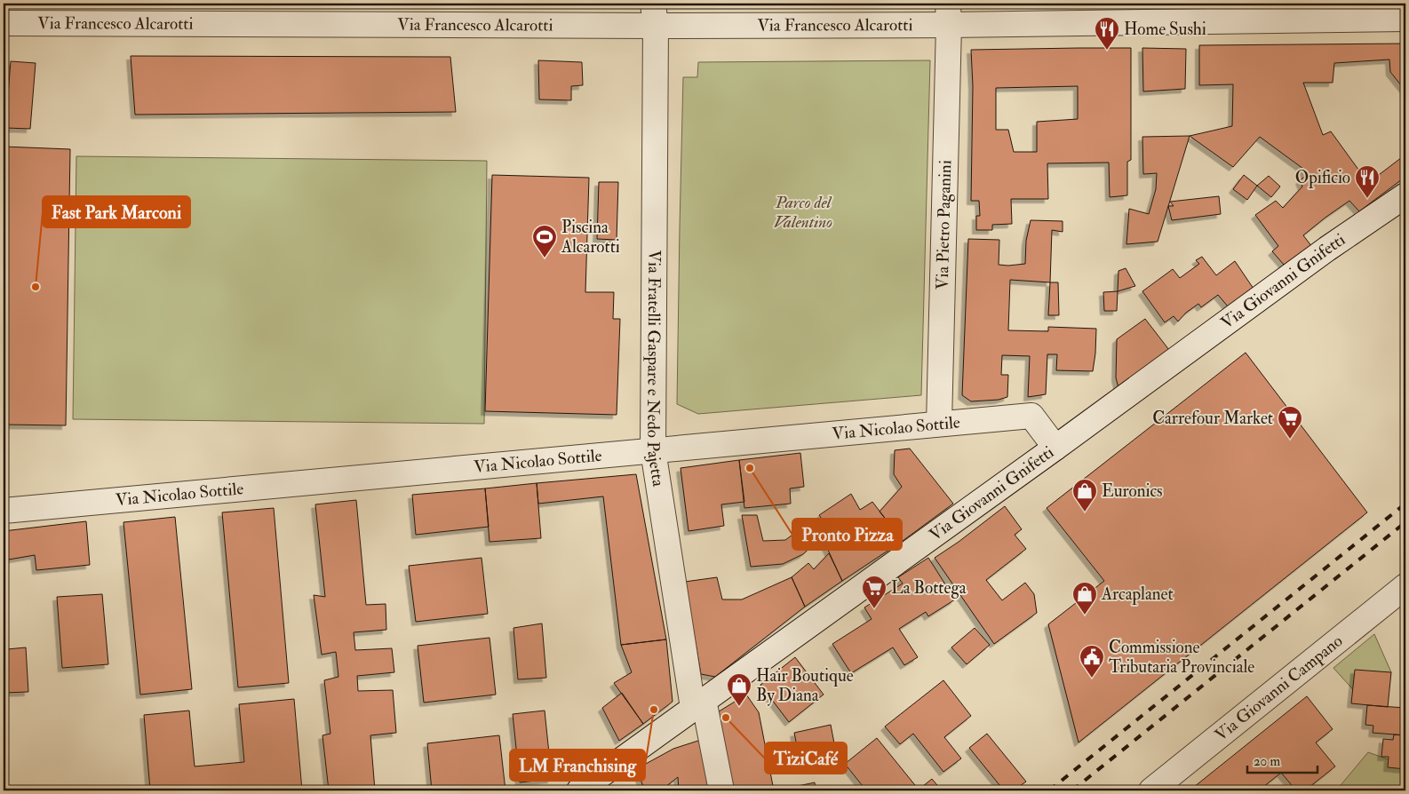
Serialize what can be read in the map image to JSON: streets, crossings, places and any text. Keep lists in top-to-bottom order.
{
  "streets": {
    "street": [
      "Via Francesco Alcarotti",
      "Via Pietro Paganini",
      "Via Giovanni Gnifetti",
      "Via Fratelli Gaspare e Nedo Pajetta",
      "Via Nicolao Sottile",
      "Via Giovanni Campano"
    ]
  },
  "crossings": [
    ["Via Francesco Alcarotti", "Via Pietro Paganini"],
    ["Via Francesco Alcarotti", "Via Fratelli Gaspare e Nedo Pajetta"],
    ["Via Pietro Paganini", "Via Nicolao Sottile"],
    ["Via Giovanni Gnifetti", "Via Fratelli Gaspare e Nedo Pajetta"],
    ["Via Giovanni Gnifetti", "Via Nicolao Sottile"],
    ["Via Fratelli Gaspare e Nedo Pajetta", "Via Nicolao Sottile"]
  ],
  "parks": ["Parco del Valentino"],
  "places": {
    "restaurant": ["Home Sushi", "Opificio"],
    "sports": ["Piscina Alcarotti"],
    "other": [
      "Fast Park Marconi",
      "Pronto Pizza",
      "LM Franchising",
      "TiziCafé"
    ],
    "supermarket": ["Carrefour Market", "La Bottega"],
    "shop": ["Euronics", "Arcaplanet", "Hair Boutique By Diana"],
    "public building": ["Commissione Tributaria Provinciale"]
  },
  "scale_bar": "20 m"
}
